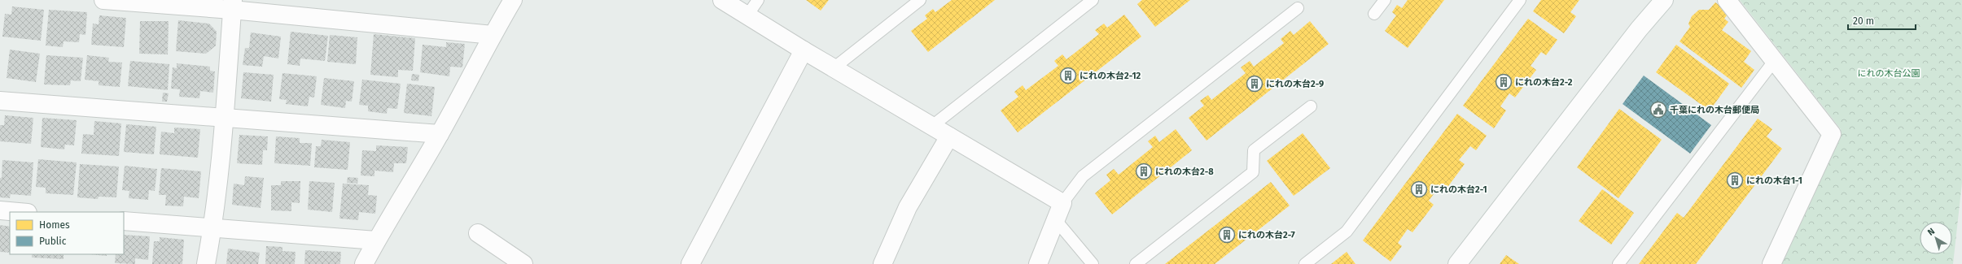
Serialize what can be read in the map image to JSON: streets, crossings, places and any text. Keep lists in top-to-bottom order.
{
  "parks": ["にれの木台公園"],
  "places": {
    "building": [
      "にれの木台2-12",
      "にれの木台2-2",
      "にれの木台2-9",
      "にれの木台2-8",
      "にれの木台1-1",
      "にれの木台2-1",
      "にれの木台2-7"
    ],
    "public building": ["千葉にれの木台郵便局"]
  },
  "legend": ["Homes", "Public"],
  "scale_bar": "20 m",
  "north": "top left"
}
